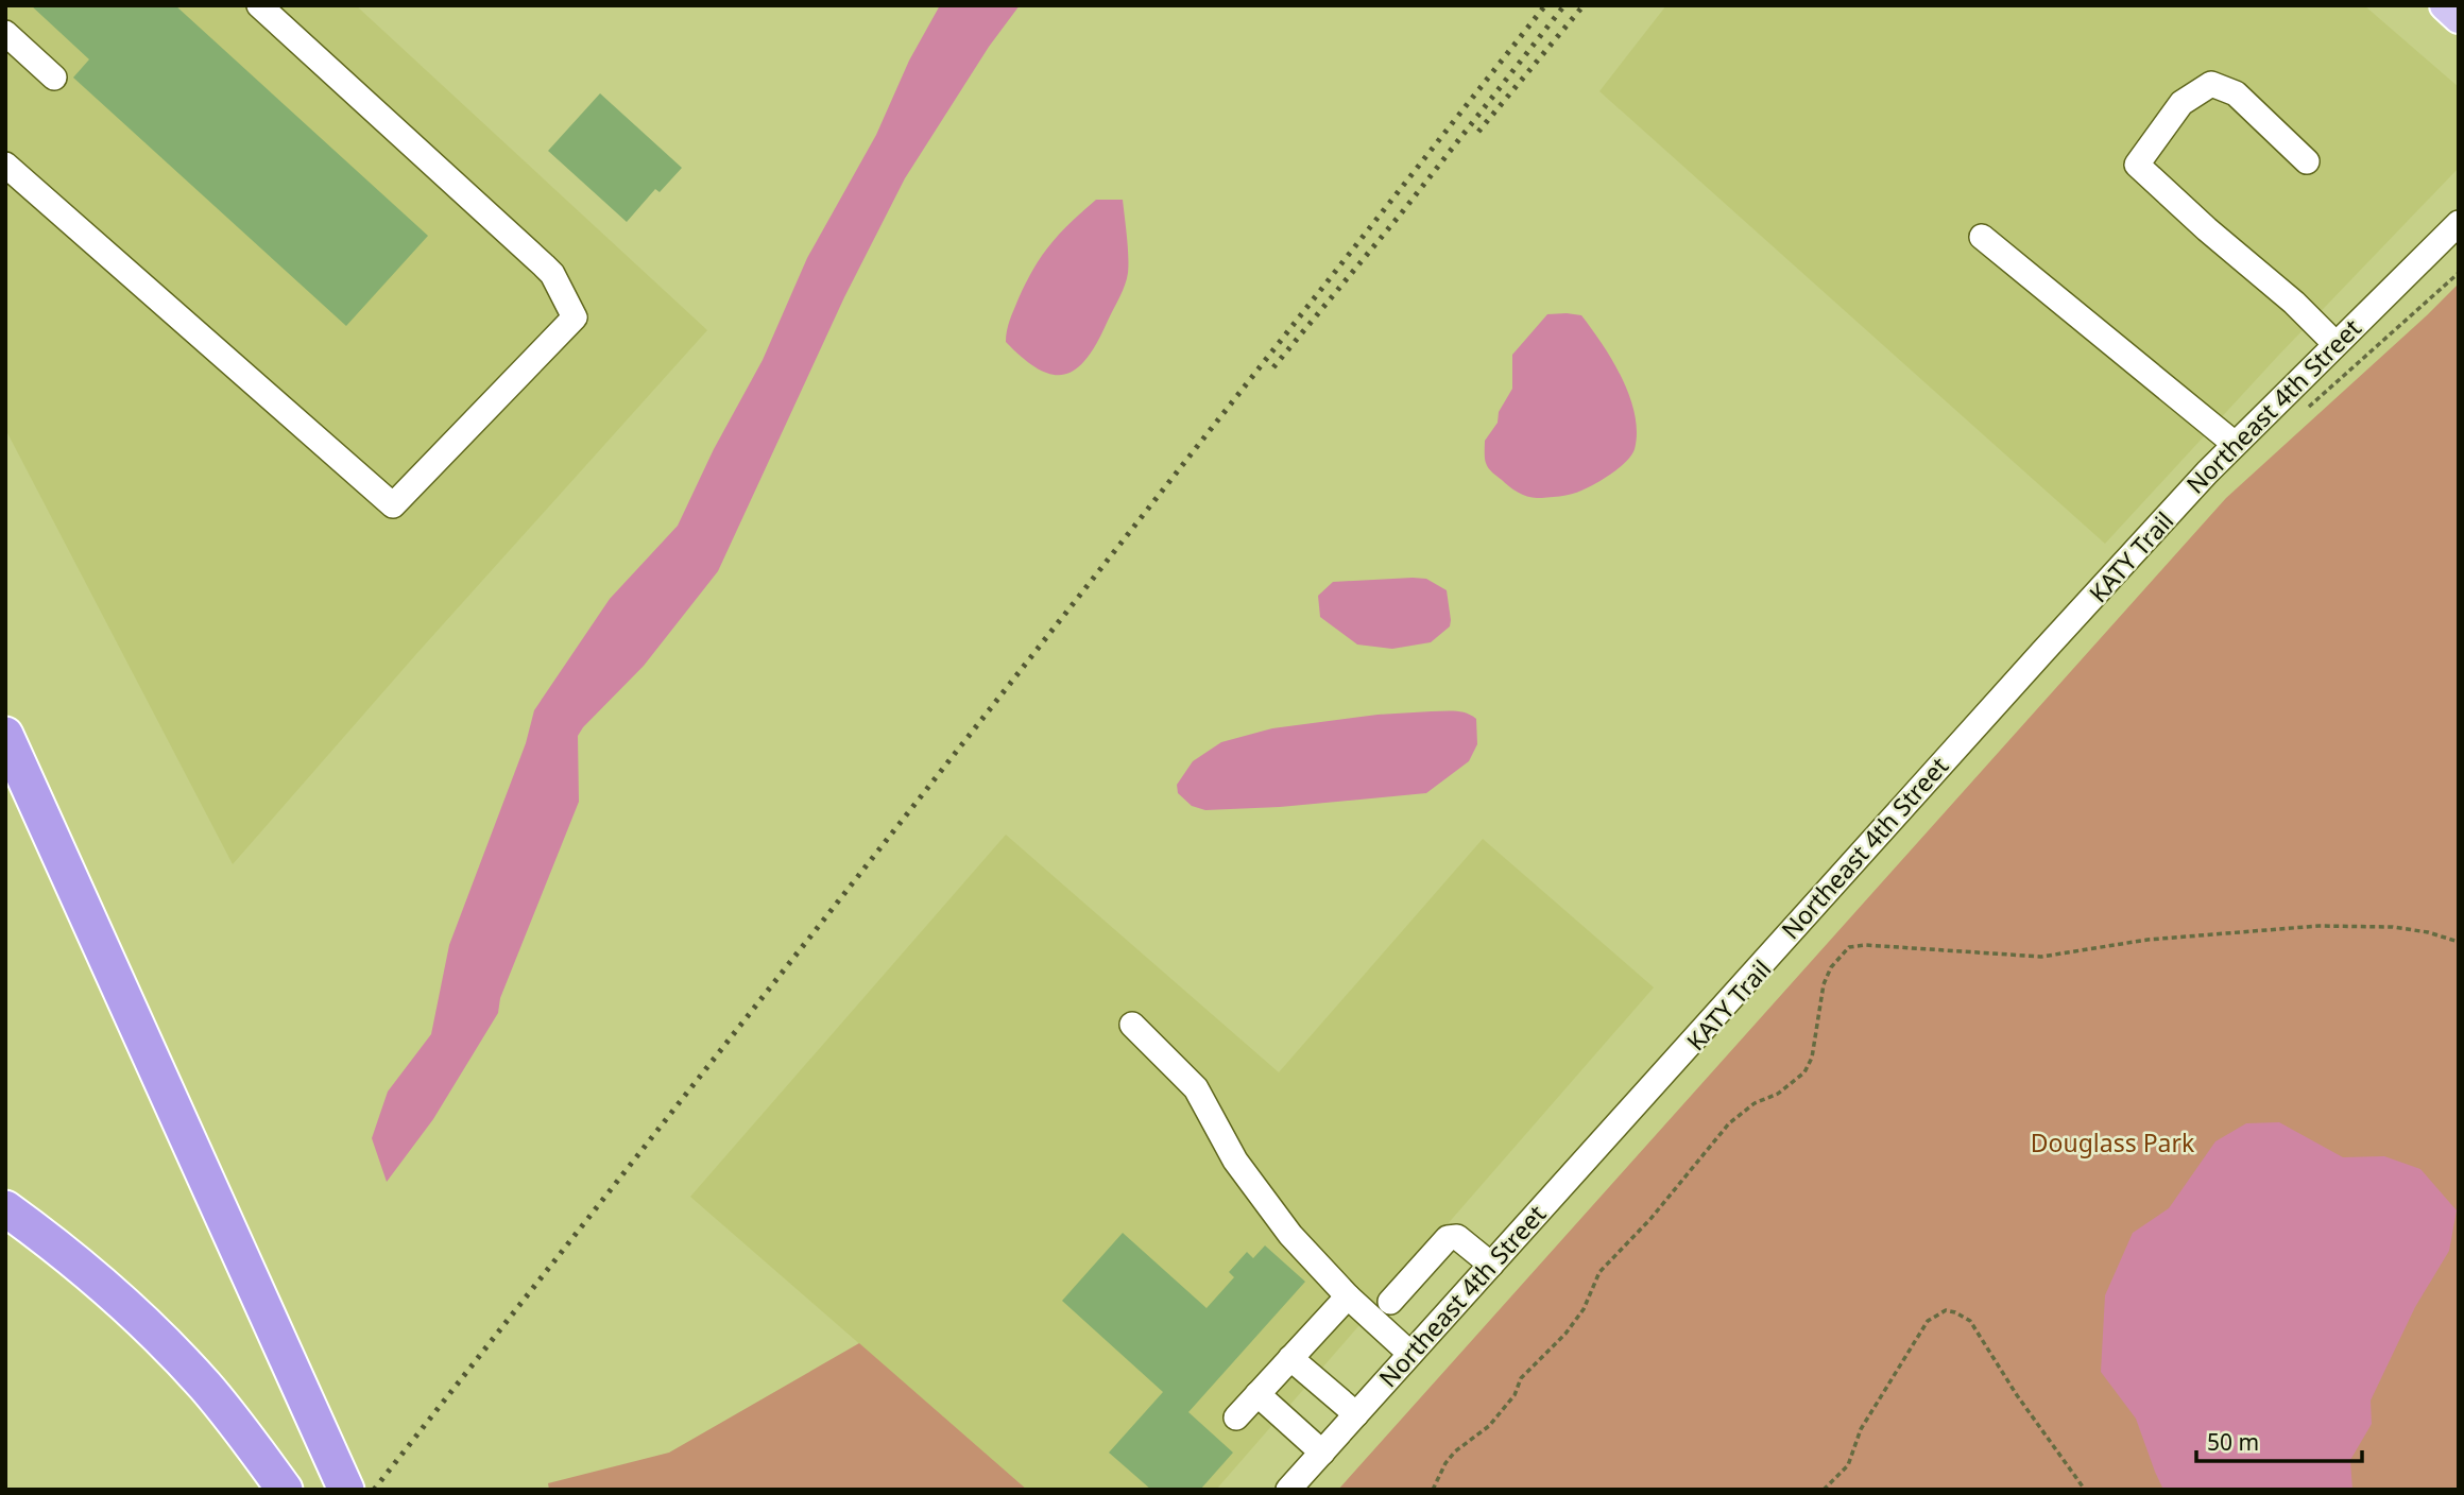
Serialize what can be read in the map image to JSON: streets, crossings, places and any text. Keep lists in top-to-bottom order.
{
  "streets": {
    "street": ["Northeast 4th Street"]
  },
  "parks": ["Douglass Park"],
  "scale_bar": "50 m"
}
